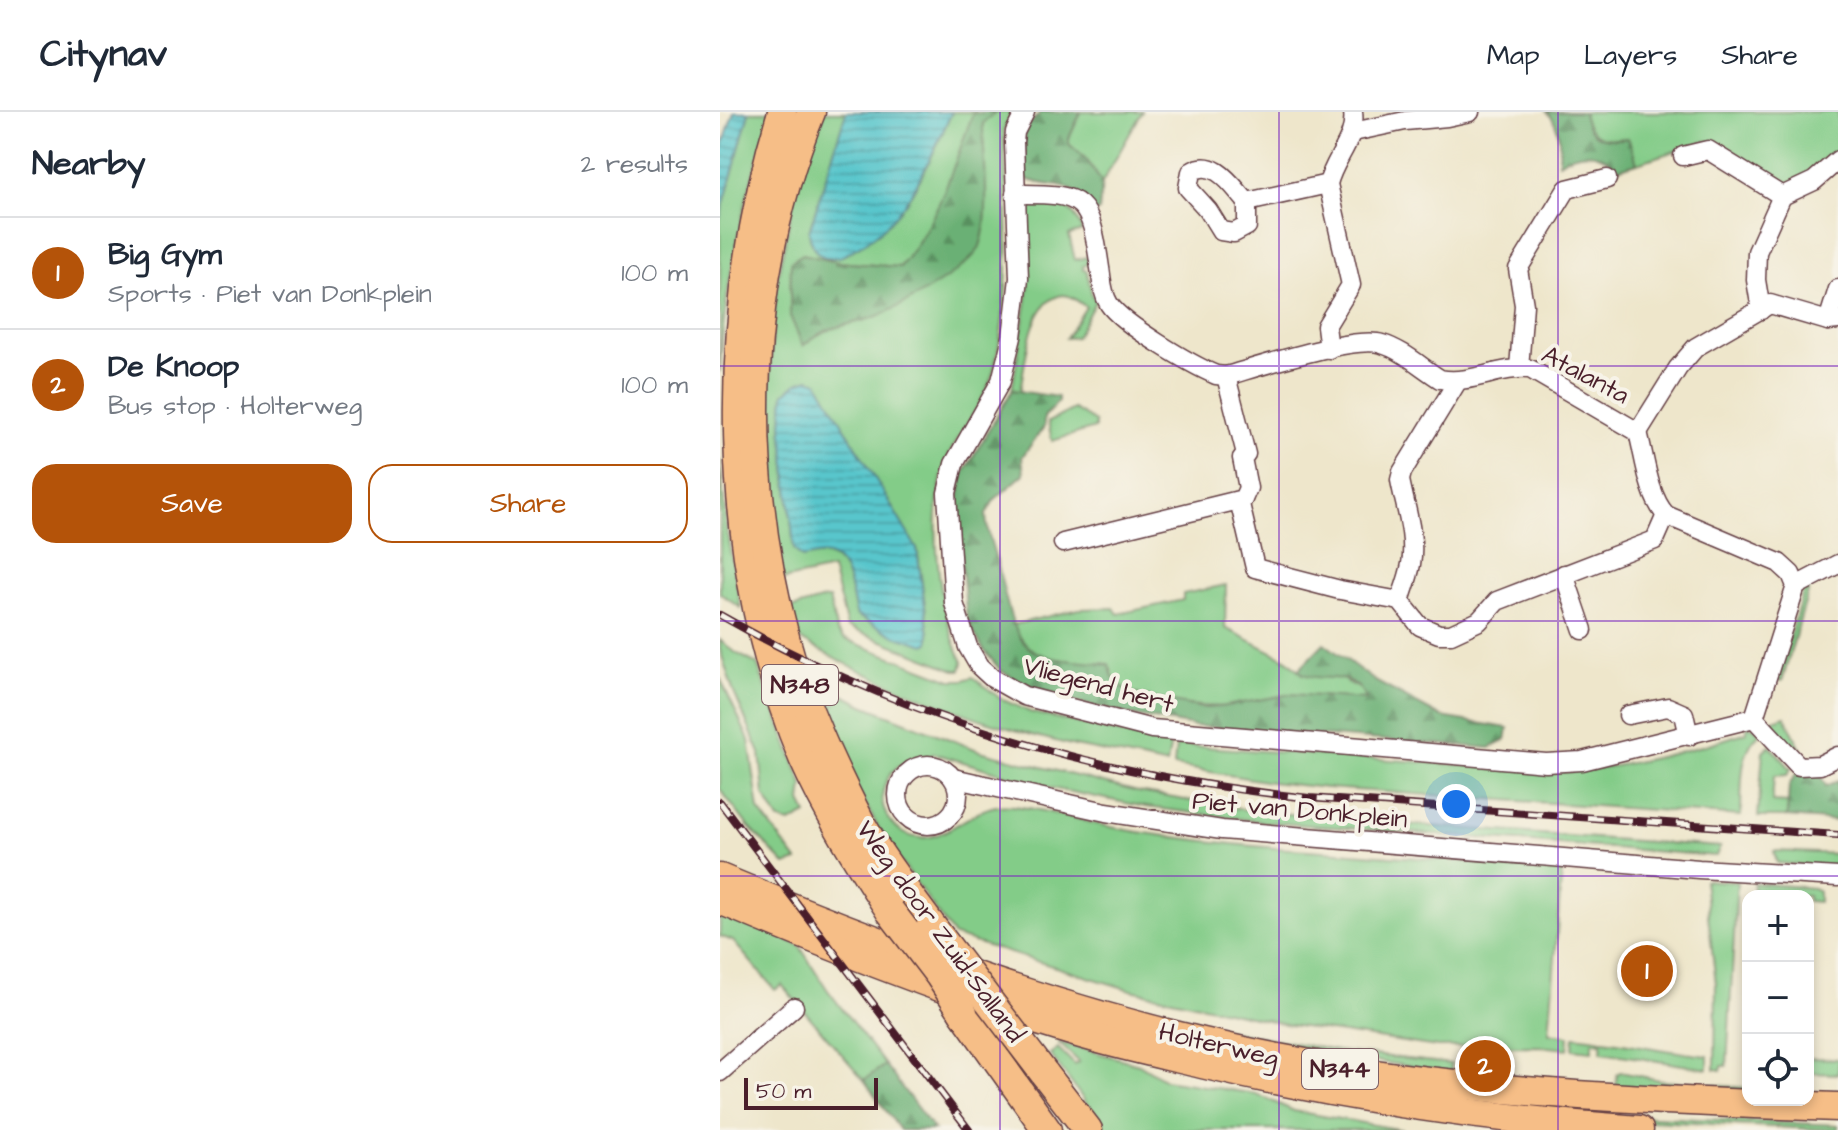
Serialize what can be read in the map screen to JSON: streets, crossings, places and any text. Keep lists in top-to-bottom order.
{
  "streets": {
    "main road": [
      "N348",
      "Weg door Zuid-Salland",
      "Holterweg",
      "N344"
    ],
    "street": ["Atalanta", "Vliegend hert", "Piet van Donkplein"]
  },
  "scale_bar": "50 m",
  "page": {
    "header": "Citynav",
    "nav": ["Map", "Layers", "Share"],
    "heading": ["Nearby", "2 results"],
    "list": [
      {
        "mark": "1",
        "name": "Big Gym",
        "note": "Sports · Piet van Donkplein",
        "value": "100 m"
      },
      {
        "mark": "2",
        "name": "De Knoop",
        "note": "Bus stop · Holterweg",
        "value": "100 m"
      }
    ],
    "buttons": ["Save", "Share"],
    "map_buttons": ["+", "−"],
    "pins": ["1", "2"],
    "scale": "50 m"
  }
}
